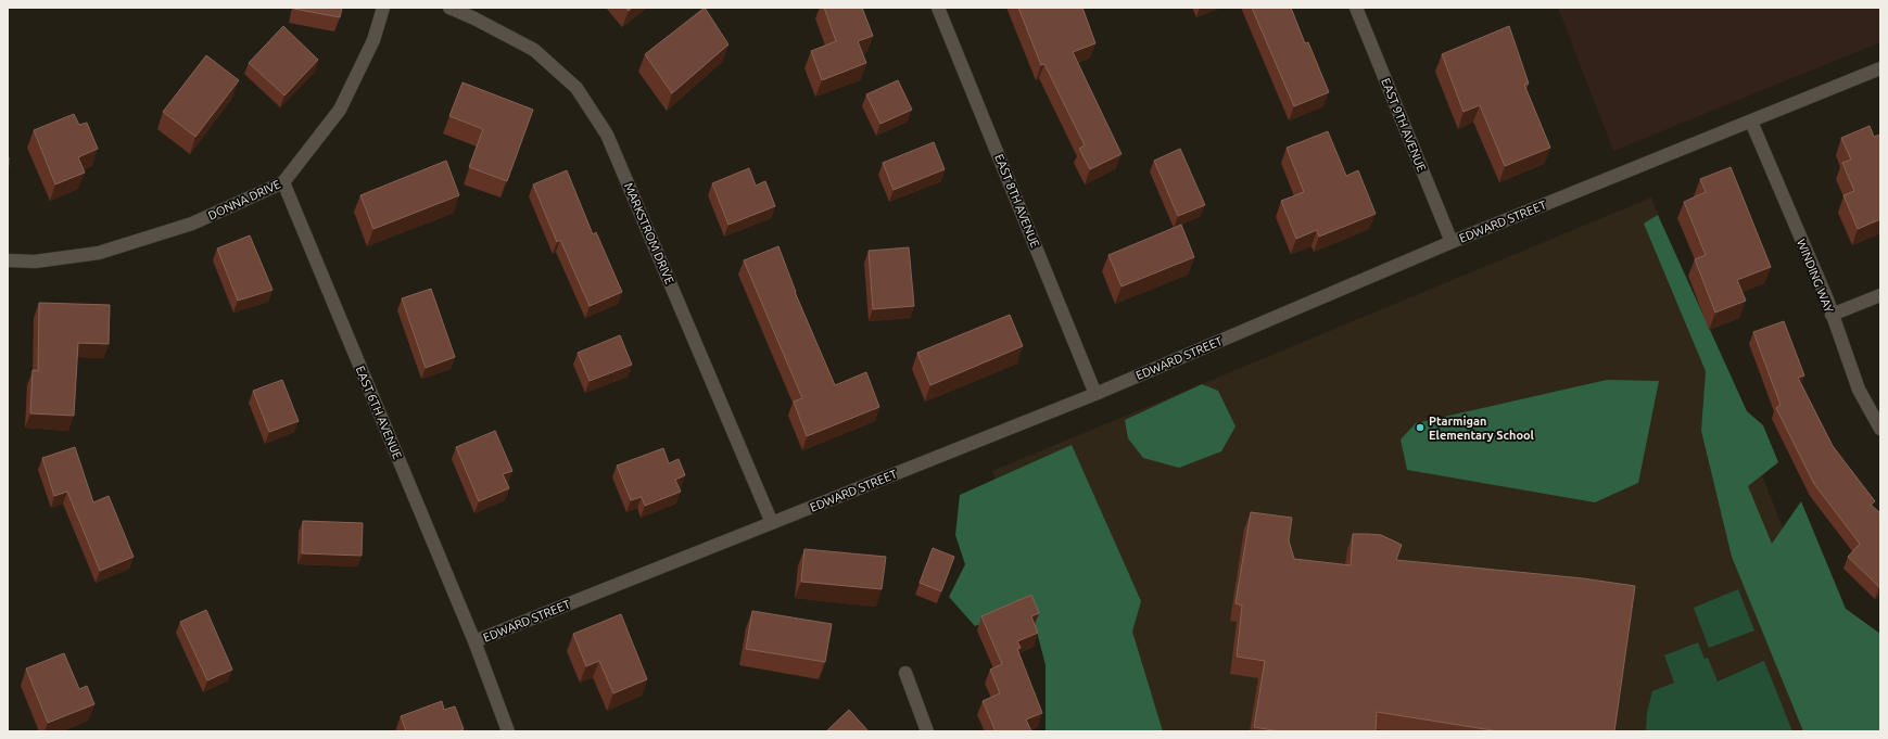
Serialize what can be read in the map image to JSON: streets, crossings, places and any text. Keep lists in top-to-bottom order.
{
  "streets": {
    "street": [
      "EAST 9TH AVENUE",
      "DONNA DRIVE",
      "EAST 8TH AVENUE",
      "EDWARD STREET",
      "MARKSTROM DRIVE",
      "WINDING WAY",
      "EAST 6TH AVENUE"
    ]
  },
  "crossings": [
    ["EAST 9TH AVENUE", "EDWARD STREET"],
    ["DONNA DRIVE", "EAST 6TH AVENUE"],
    ["EAST 8TH AVENUE", "EDWARD STREET"],
    ["EDWARD STREET", "MARKSTROM DRIVE"],
    ["EDWARD STREET", "WINDING WAY"],
    ["EDWARD STREET", "EAST 6TH AVENUE"]
  ],
  "places": ["Ptarmigan Elementary School"]
}
